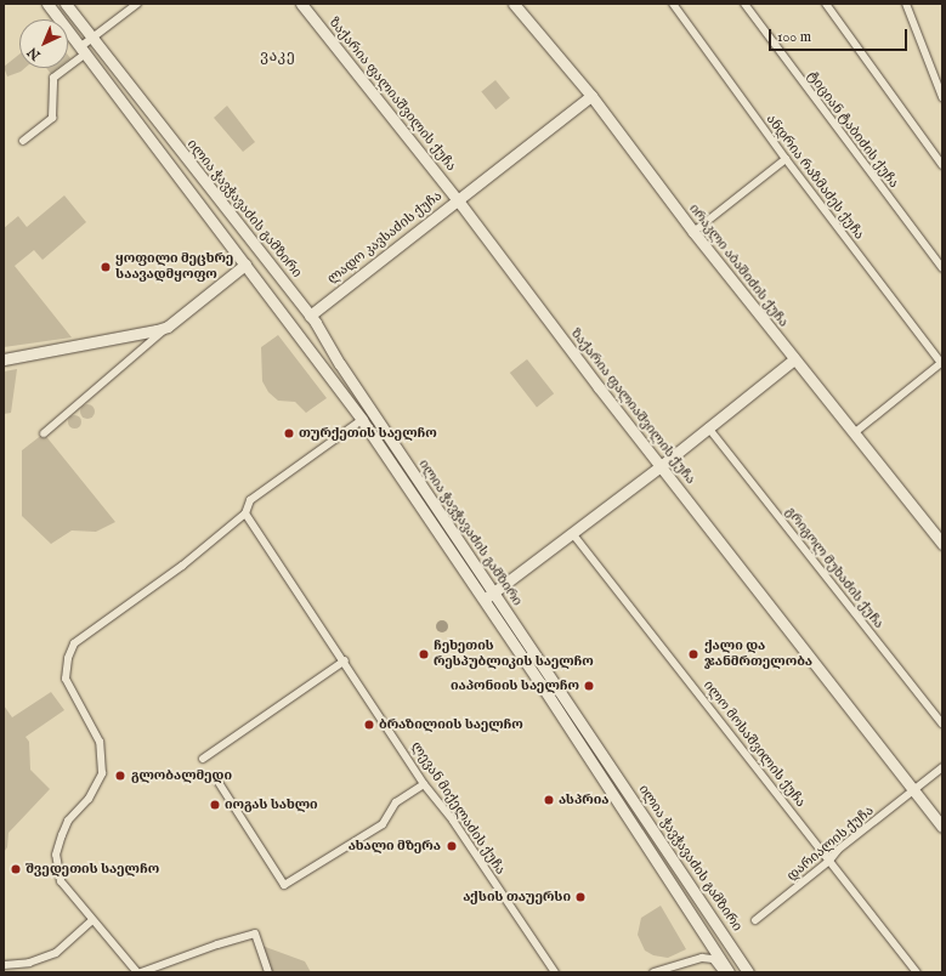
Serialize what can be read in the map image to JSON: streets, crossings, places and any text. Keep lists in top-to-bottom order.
{
  "streets": {
    "main road": [
      "ზაქარია ფალიაშვილის ქუჩა",
      "ილია ჭავჭავაძის გამზირი",
      "ლადო კავსაძის ქუჩა",
      "ირაკლი აბაშიძის ქუჩა"
    ],
    "street": [
      "ტიციან ტაბიძის ქუჩა",
      "ანდრია რაზმაძეს ქუჩა",
      "გრიგოლ მუხაძის ქუჩა",
      "ილო მოსაშვილის ქუჩა",
      "ლევან მიქელაძის ქუჩა",
      "დარიალის ქუჩა"
    ]
  },
  "crossings": [
    ["ზაქარია ფალიაშვილის ქუჩა", "ლადო კავსაძის ქუჩა"],
    ["ზაქარია ფალიაშვილის ქუჩა", "დარიალის ქუჩა"],
    ["ილია ჭავჭავაძის გამზირი", "ლადო კავსაძის ქუჩა"],
    ["ლადო კავსაძის ქუჩა", "ირაკლი აბაშიძის ქუჩა"],
    ["ილო მოსაშვილის ქუჩა", "დარიალის ქუჩა"]
  ],
  "districts": ["ვაკე"],
  "places": [
    "ყოფილი მეცხრე საავადმყოფო",
    "თურქეთის საელჩო",
    "ჩეხეთის რესპუბლიკის საელჩო",
    "ქალი და ჯანმრთელობა",
    "იაპონიის საელჩო",
    "ბრაზილიის საელჩო",
    "გლობალმედი",
    "ასპრია",
    "იოგას სახლი",
    "ახალი მზერა",
    "შვედეთის საელჩო",
    "აქსის თაუერსი"
  ],
  "scale_bar": "100 m",
  "north": "bottom left"
}
